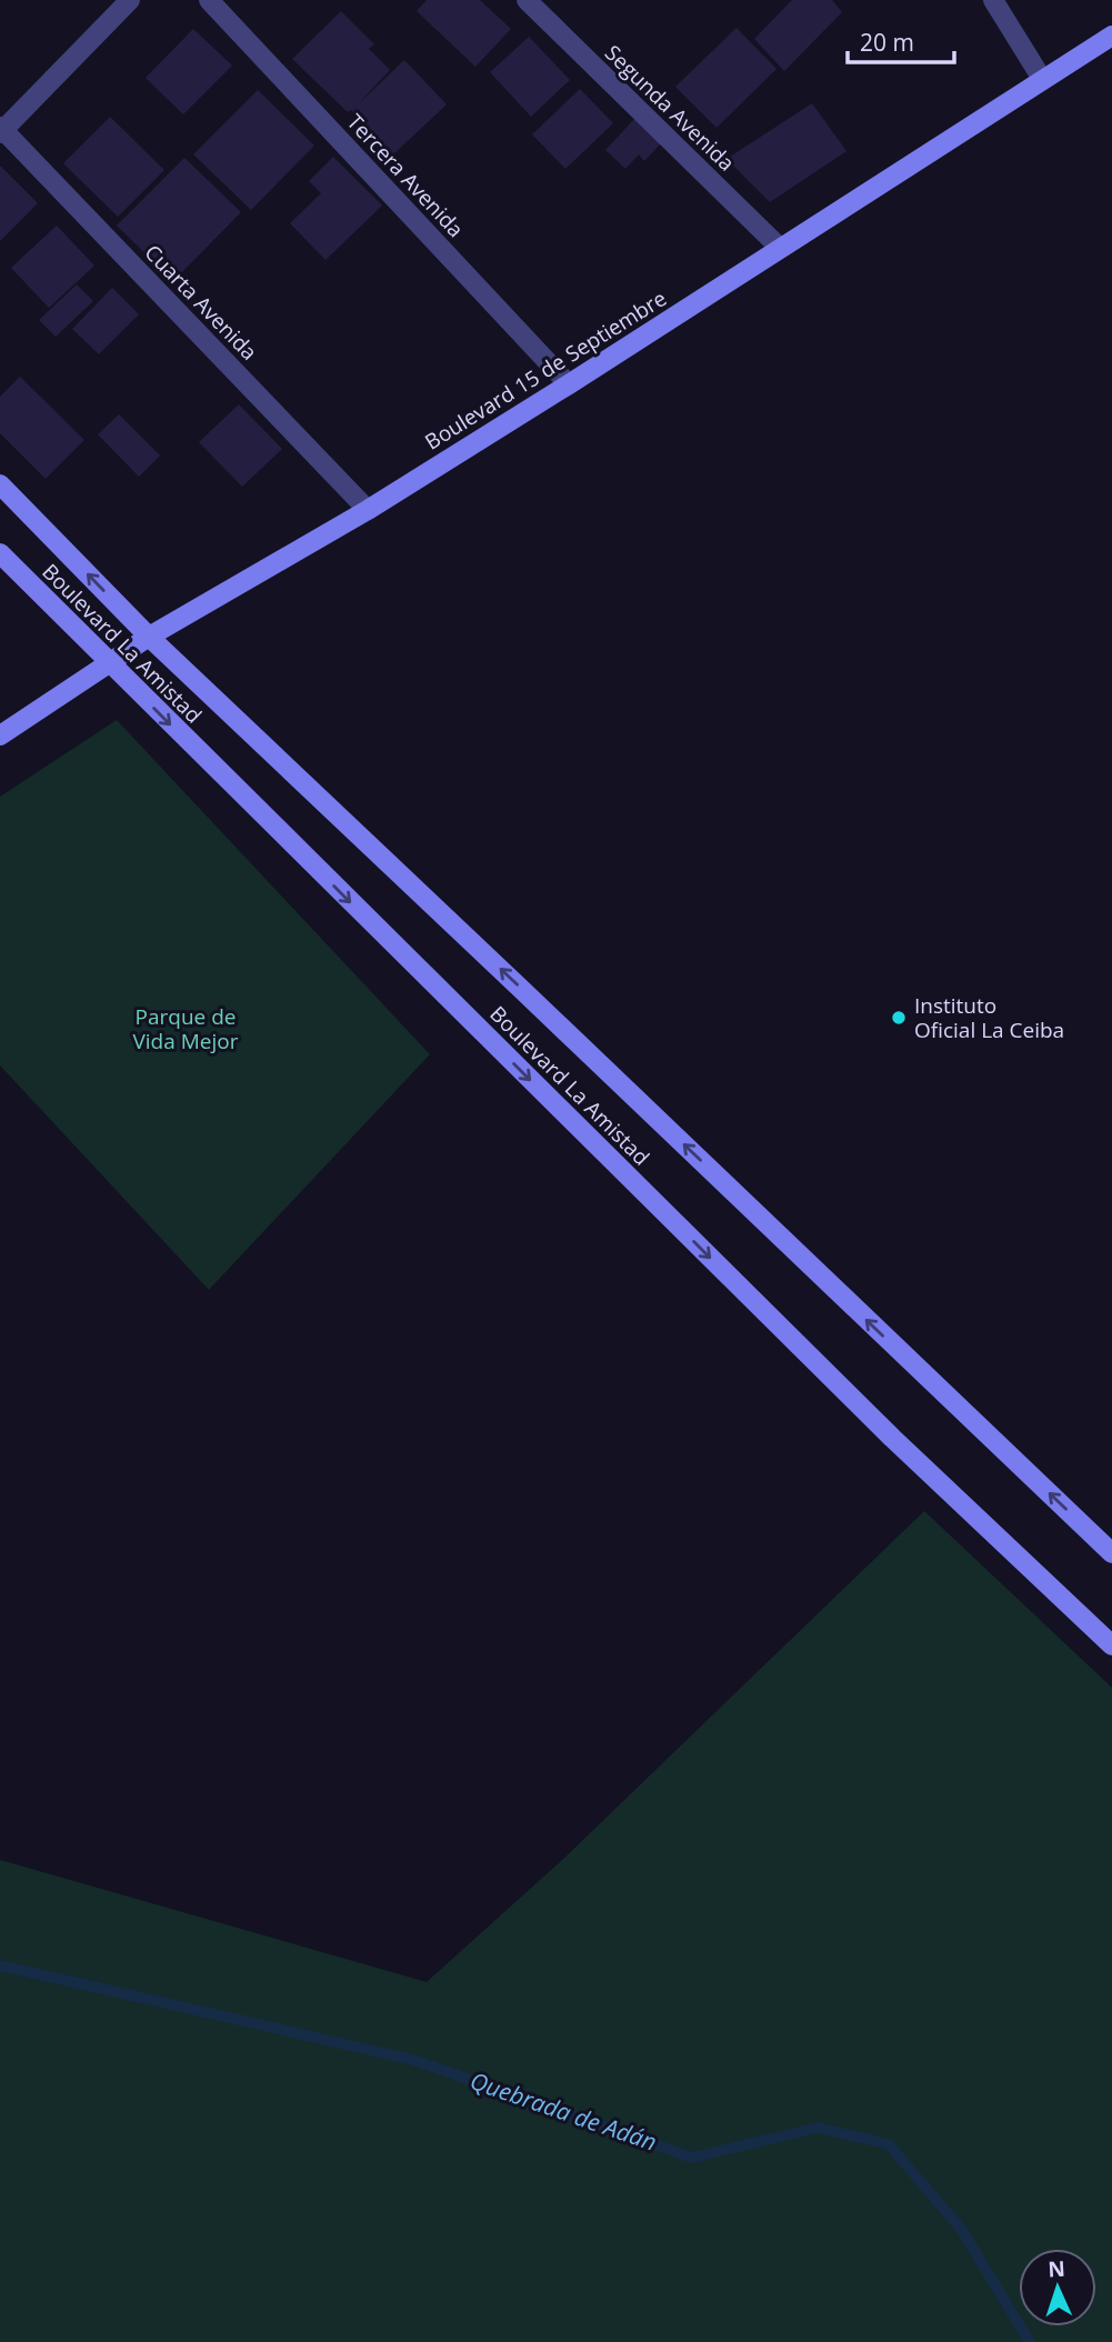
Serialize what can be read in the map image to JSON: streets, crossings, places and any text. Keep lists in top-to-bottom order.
{
  "streets": {
    "street": [
      "Segunda Avenida",
      "Tercera Avenida",
      "Cuarta Avenida",
      "Boulevard 15 de Septiembre",
      "Boulevard La Amistad"
    ]
  },
  "crossings": [
    ["Segunda Avenida", "Boulevard 15 de Septiembre"],
    ["Tercera Avenida", "Boulevard 15 de Septiembre"],
    ["Cuarta Avenida", "Boulevard 15 de Septiembre"],
    ["Boulevard 15 de Septiembre", "Boulevard La Amistad"]
  ],
  "water": ["Quebrada de Adán"],
  "parks": ["Parque de Vida Mejor"],
  "places": ["Instituto Oficial La Ceiba"],
  "scale_bar": "20 m",
  "north": "top"
}
